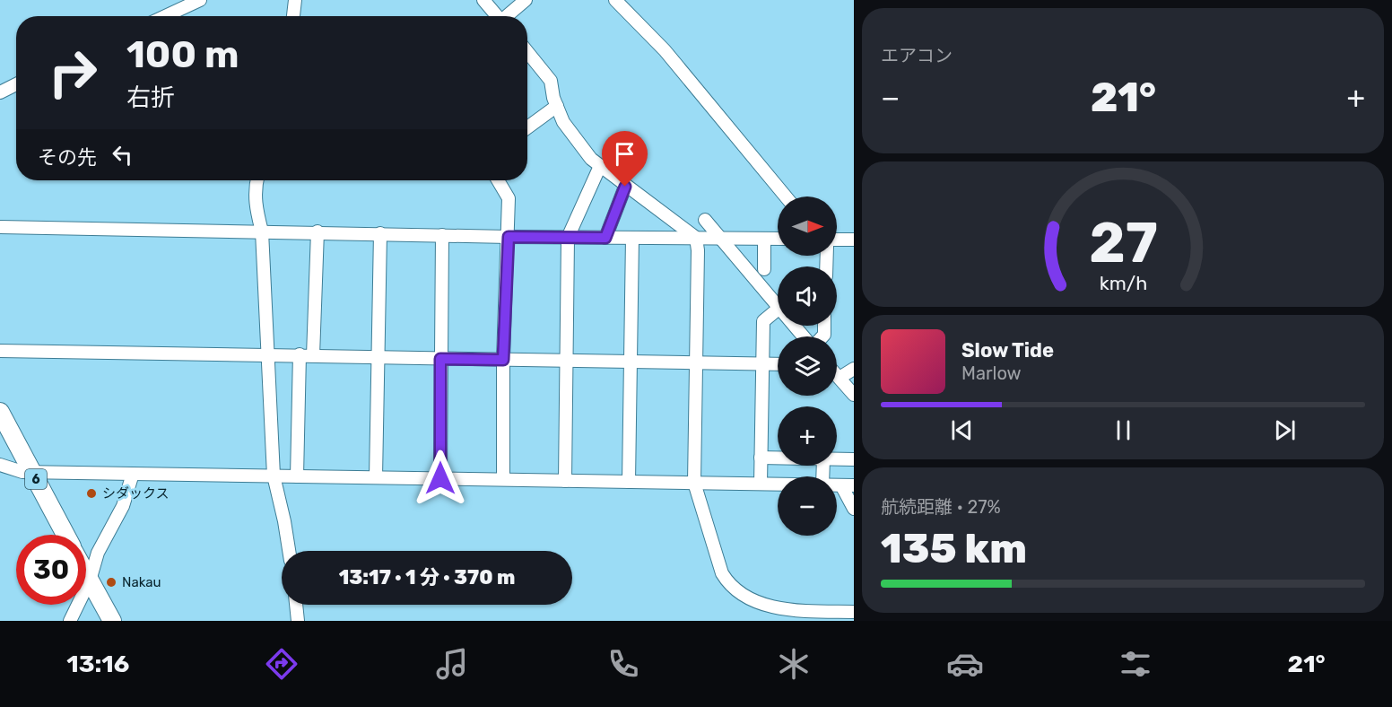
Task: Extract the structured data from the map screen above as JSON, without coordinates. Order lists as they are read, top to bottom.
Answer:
{
  "streets": {
    "highway": ["6"]
  },
  "places": ["シダックス", "Nakau"],
  "north": "right",
  "page": {
    "tile": [
      "エアコン",
      ["航続距離 · 27%", "135 km"]
    ],
    "turn": ["100 m", "右折"],
    "heat": ["−", "21°", "+"],
    "then": "その先",
    "map_buttons": ["+", "−"],
    "song": ["Slow Tide", "Marlow"],
    "limit": "30",
    "trip": "13:17 · 1 分 · 370 m",
    "tabs": ["13:16", "21°"],
    "gauge": ["27", "km/h"]
  }
}
